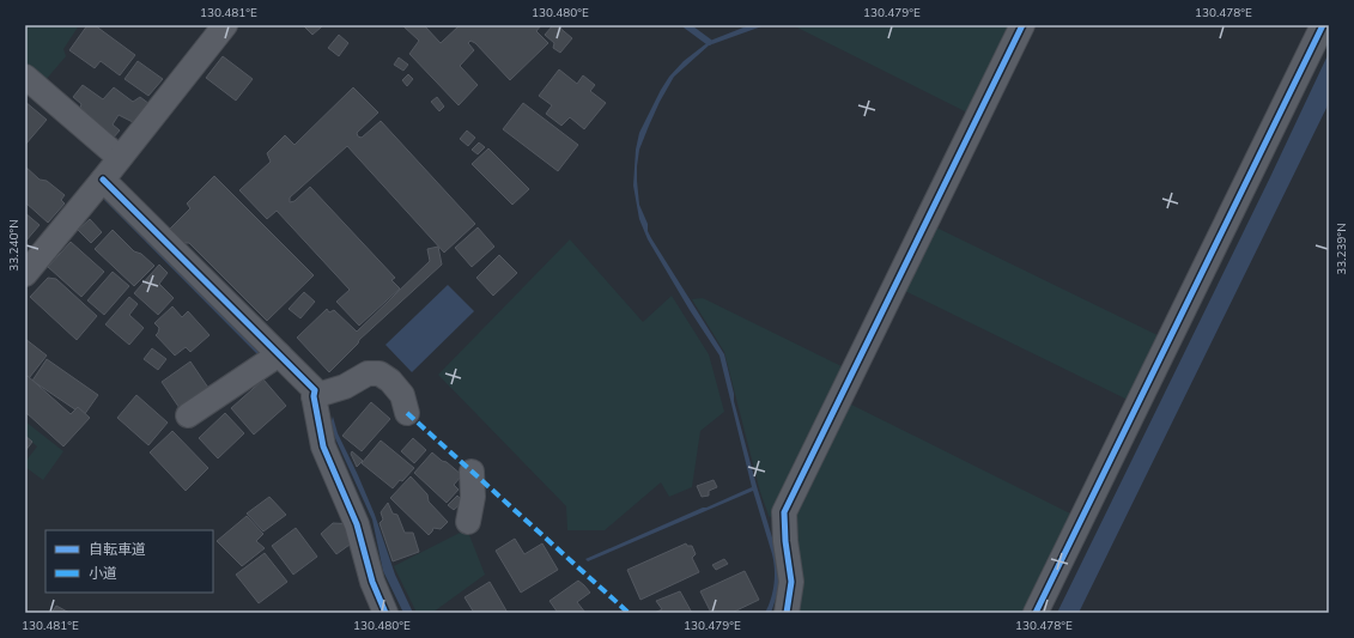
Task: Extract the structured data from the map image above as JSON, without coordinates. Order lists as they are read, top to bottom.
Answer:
{
  "legend": ["自転車道", "小道"],
  "coordinates": [
    "130.481°E",
    "130.480°E",
    "130.479°E",
    "130.478°E",
    "33.240°N",
    "33.239°N"
  ]
}
